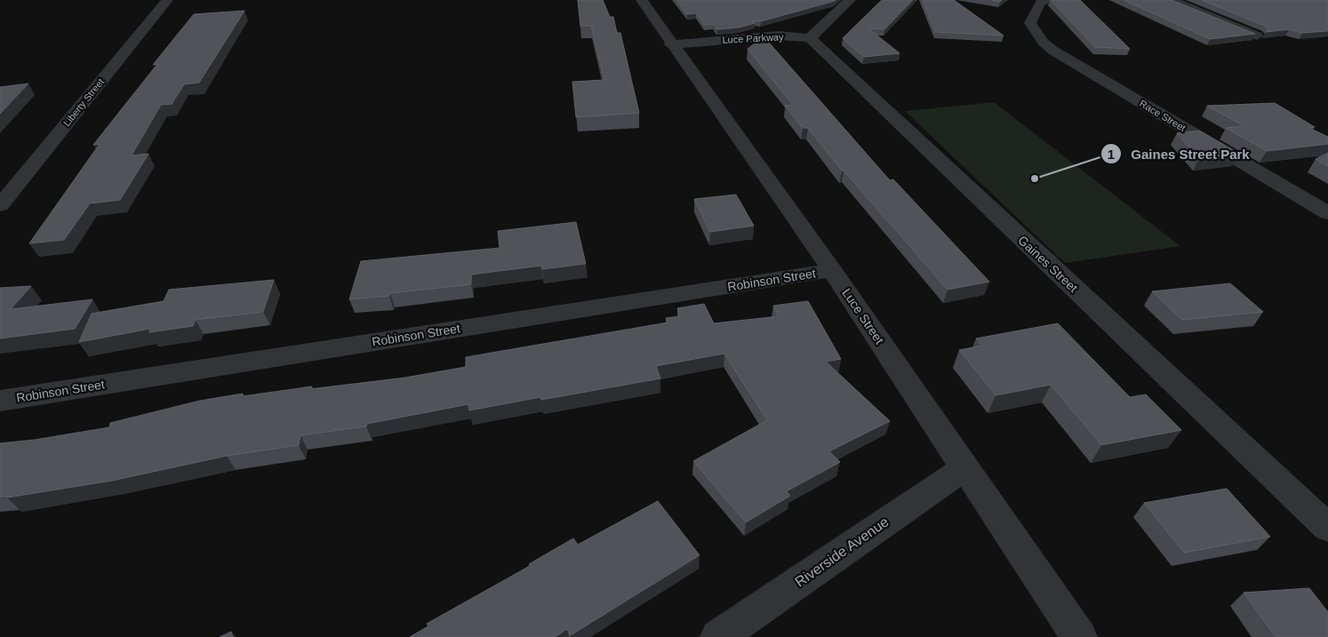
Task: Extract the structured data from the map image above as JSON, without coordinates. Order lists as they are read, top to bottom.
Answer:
{
  "streets": {
    "street": [
      "Luce Parkway",
      "Liberty Street",
      "Race Street",
      "Gaines Street",
      "Robinson Street",
      "Luce Street",
      "Riverside Avenue"
    ]
  },
  "crossings": [
    ["Luce Parkway", "Gaines Street"],
    ["Luce Parkway", "Luce Street"],
    ["Robinson Street", "Luce Street"],
    ["Luce Street", "Riverside Avenue"]
  ],
  "places": ["Gaines Street Park"]
}
